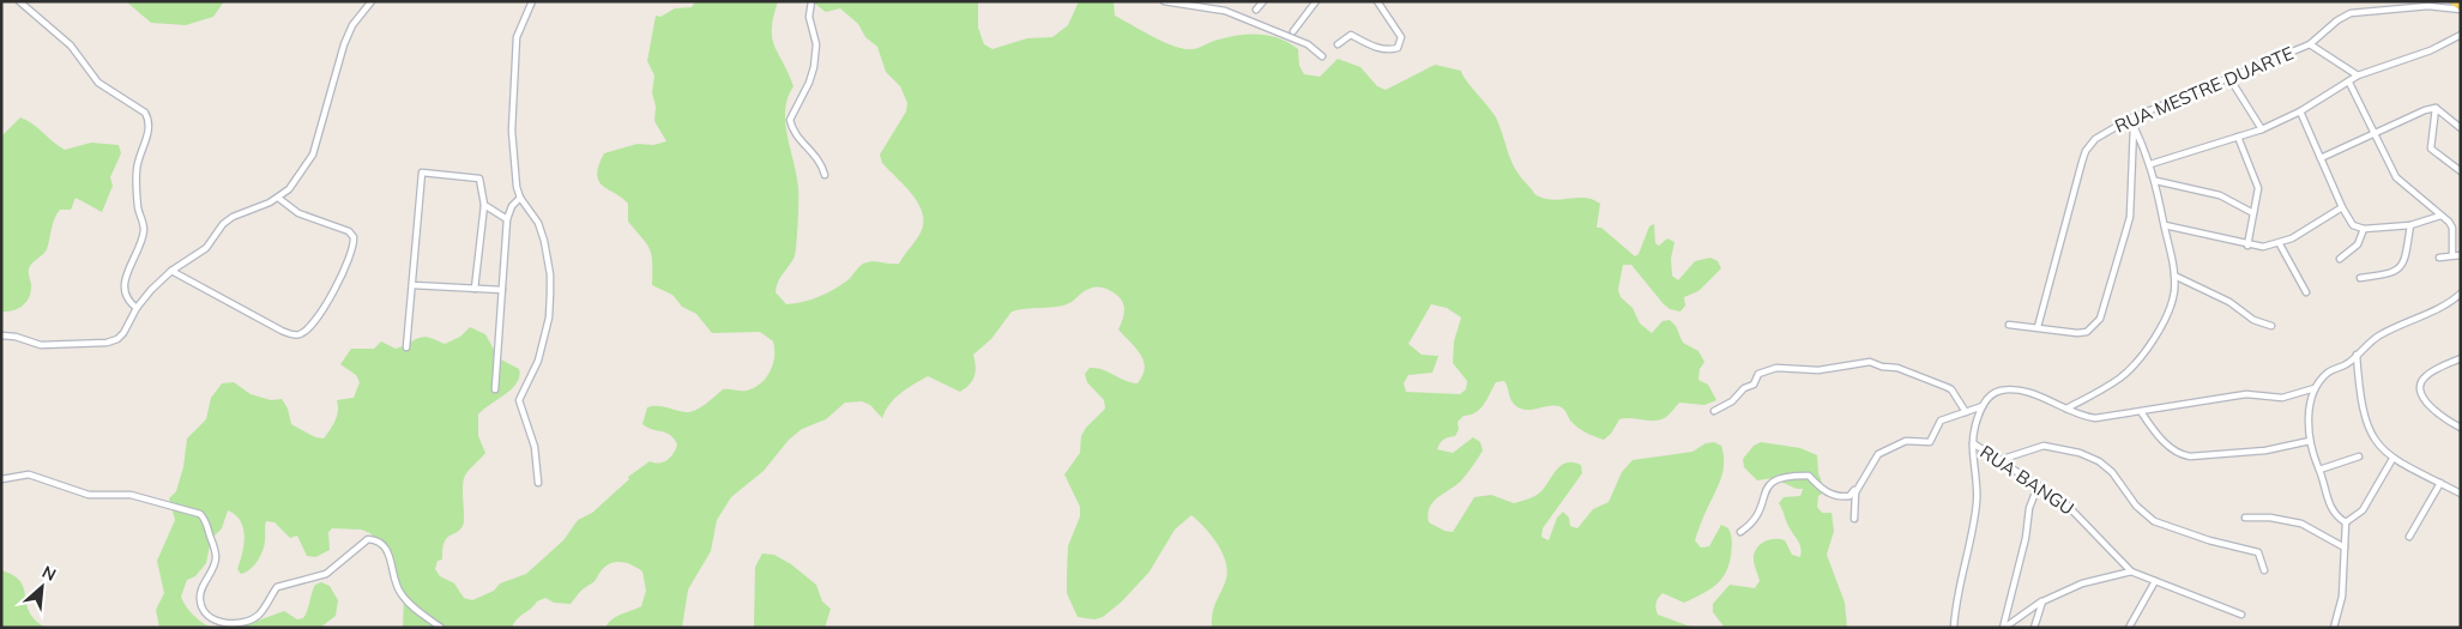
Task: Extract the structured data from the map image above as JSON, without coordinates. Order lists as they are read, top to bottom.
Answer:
{
  "streets": {
    "street": ["RUA MESTRE DUARTE", "RUA BANGU"]
  },
  "north": "top right"
}
